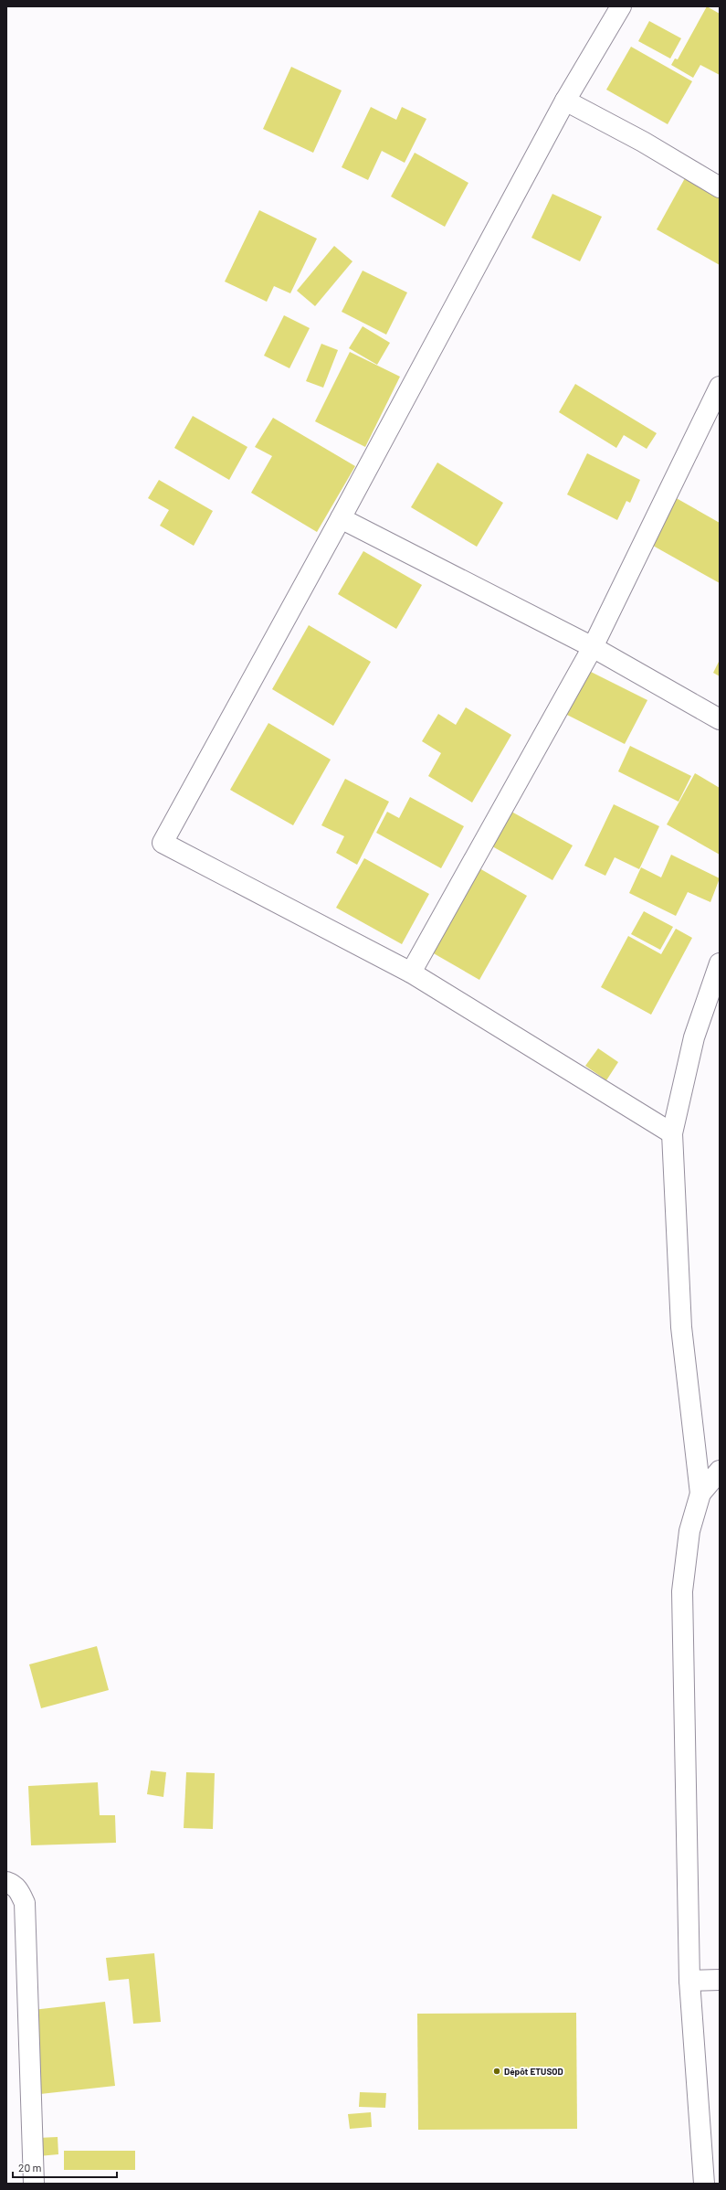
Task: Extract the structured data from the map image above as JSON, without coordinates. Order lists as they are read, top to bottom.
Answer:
{
  "places": ["Dépôt ETUSOD"],
  "scale_bar": "20 m"
}
